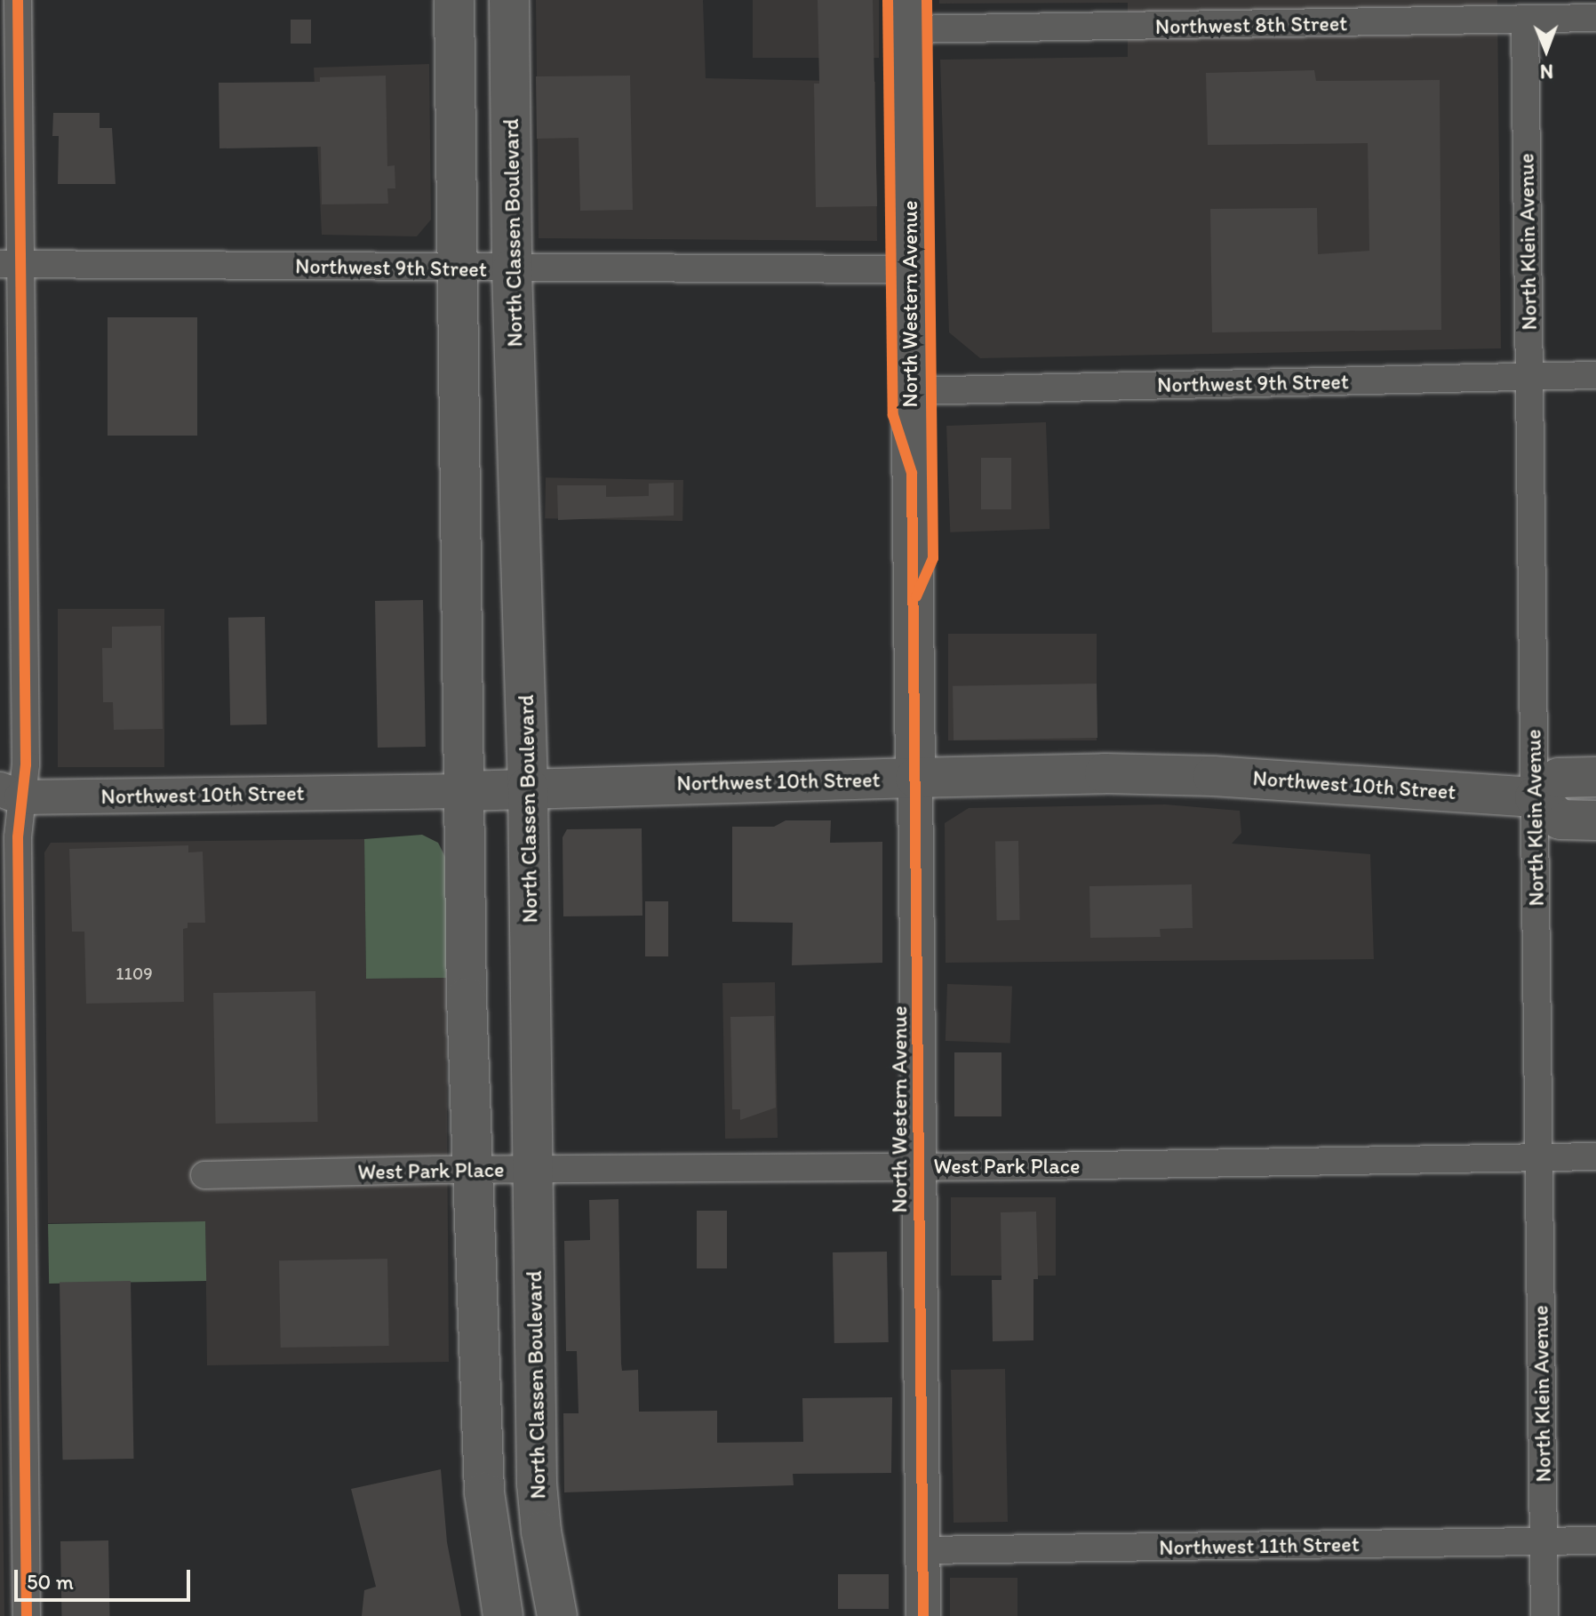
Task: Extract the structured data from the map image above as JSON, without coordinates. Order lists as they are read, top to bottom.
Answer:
{
  "streets": {
    "main road": ["North Classen Boulevard", "North Western Avenue", "Northwest 10th Street"],
    "street": [
      "Northwest 8th Street",
      "North Klein Avenue",
      "Northwest 9th Street",
      "West Park Place",
      "Northwest 11th Street"
    ]
  },
  "crossings": [
    ["Northwest 8th Street", "North Klein Avenue"],
    ["Northwest 8th Street", "North Western Avenue"],
    ["North Classen Boulevard", "Northwest 9th Street"],
    ["North Classen Boulevard", "Northwest 10th Street"],
    ["North Classen Boulevard", "West Park Place"],
    ["North Klein Avenue", "Northwest 9th Street"],
    ["North Klein Avenue", "Northwest 10th Street"],
    ["North Klein Avenue", "West Park Place"],
    ["North Klein Avenue", "Northwest 11th Street"],
    ["Northwest 9th Street", "North Western Avenue"],
    ["North Western Avenue", "Northwest 10th Street"],
    ["North Western Avenue", "West Park Place"],
    ["North Western Avenue", "Northwest 11th Street"]
  ],
  "house_numbers": ["1109"],
  "scale_bar": "50 m",
  "north": "bottom"
}
